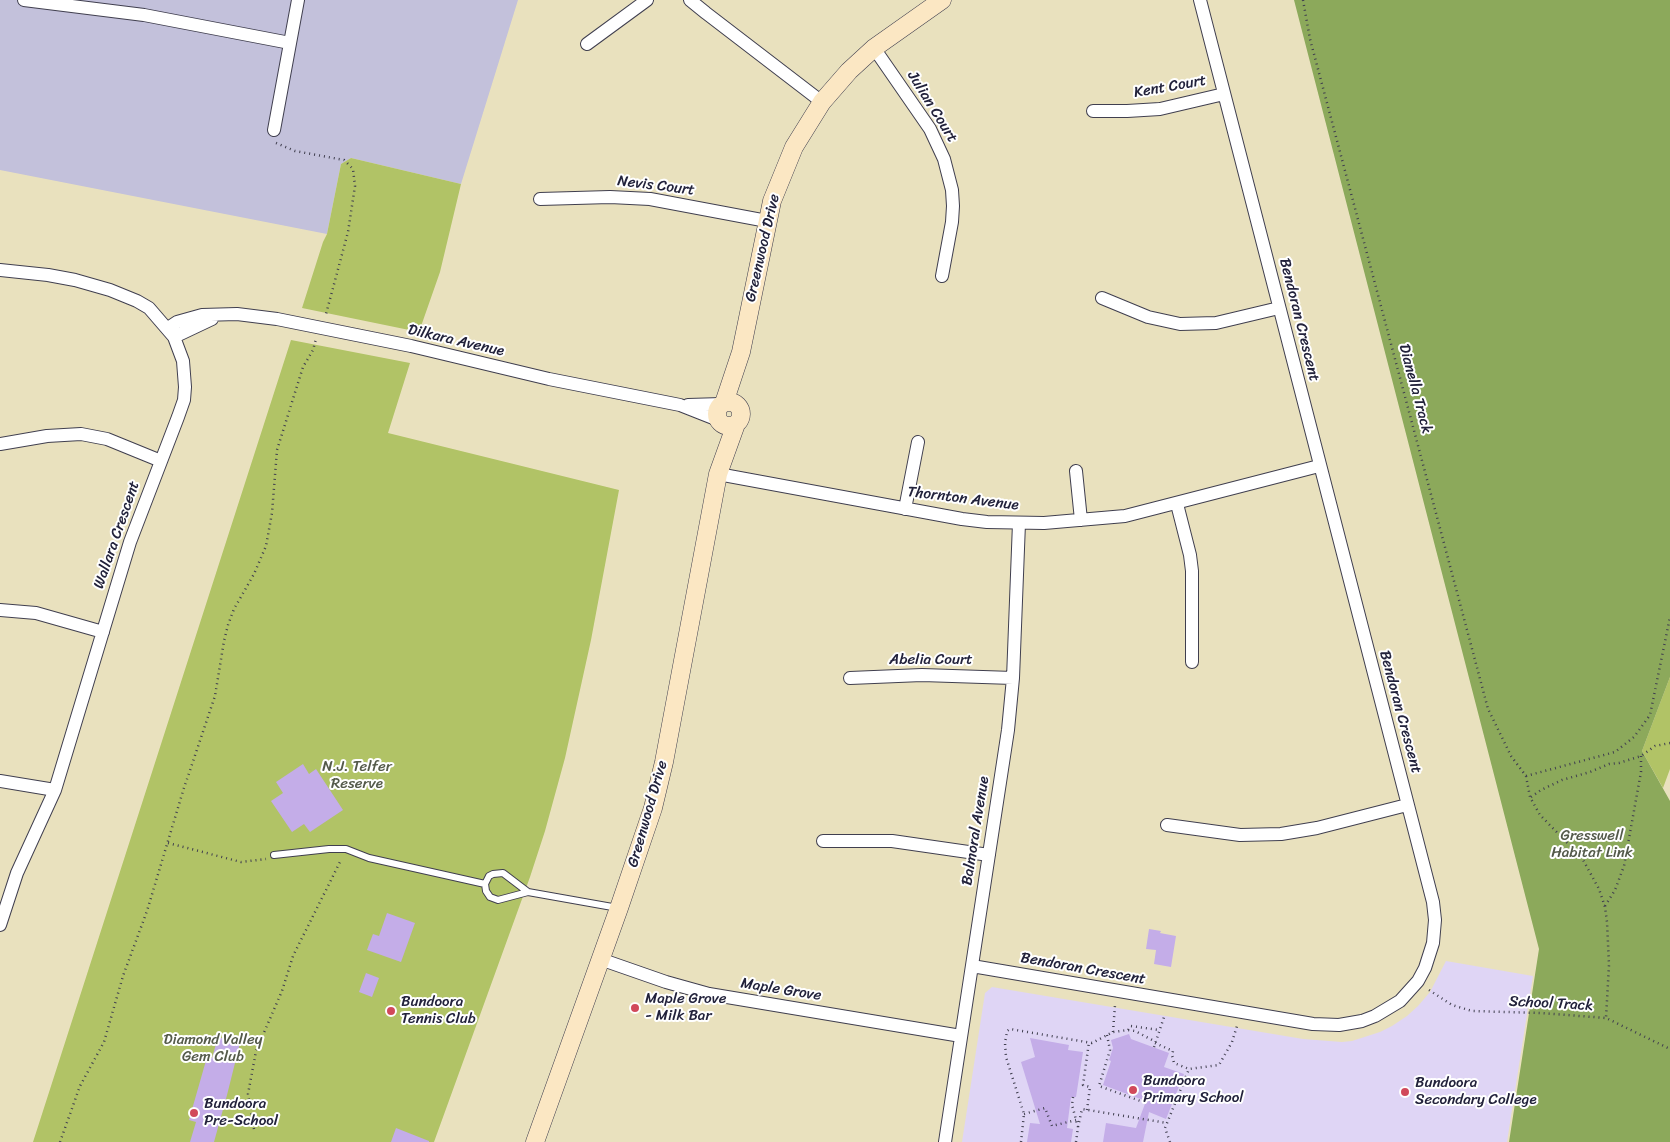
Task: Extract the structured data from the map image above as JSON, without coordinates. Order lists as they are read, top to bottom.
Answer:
{
  "streets": {
    "street": [
      "Kent Court",
      "Julian Court",
      "Nevis Court",
      "Greenwood Drive",
      "Bendoran Crescent",
      "Dilkara Avenue",
      "Thornton Avenue",
      "Wallara Crescent",
      "Abelia Court",
      "Balmoral Avenue",
      "Maple Grove"
    ],
    "path": ["Dianella Track", "School Track"]
  },
  "crossings": [
    ["Kent Court", "Bendoran Crescent"],
    ["Julian Court", "Greenwood Drive"],
    ["Nevis Court", "Greenwood Drive"],
    ["Greenwood Drive", "Dilkara Avenue"],
    ["Greenwood Drive", "Thornton Avenue"],
    ["Greenwood Drive", "Maple Grove"],
    ["Bendoran Crescent", "Thornton Avenue"],
    ["Bendoran Crescent", "Balmoral Avenue"],
    ["Dilkara Avenue", "Wallara Crescent"],
    ["Thornton Avenue", "Balmoral Avenue"],
    ["Abelia Court", "Balmoral Avenue"],
    ["Balmoral Avenue", "Maple Grove"]
  ],
  "parks": ["N.J. Telfer Reserve", "Gresswell Habitat Link", "Diamond Valley Gem Club"],
  "places": [
    "Maple Grove - Milk Bar",
    "Bundoora Tennis Club",
    "Bundoora Primary School",
    "Bundoora Secondary College",
    "Bundoora Pre-School"
  ]
}
